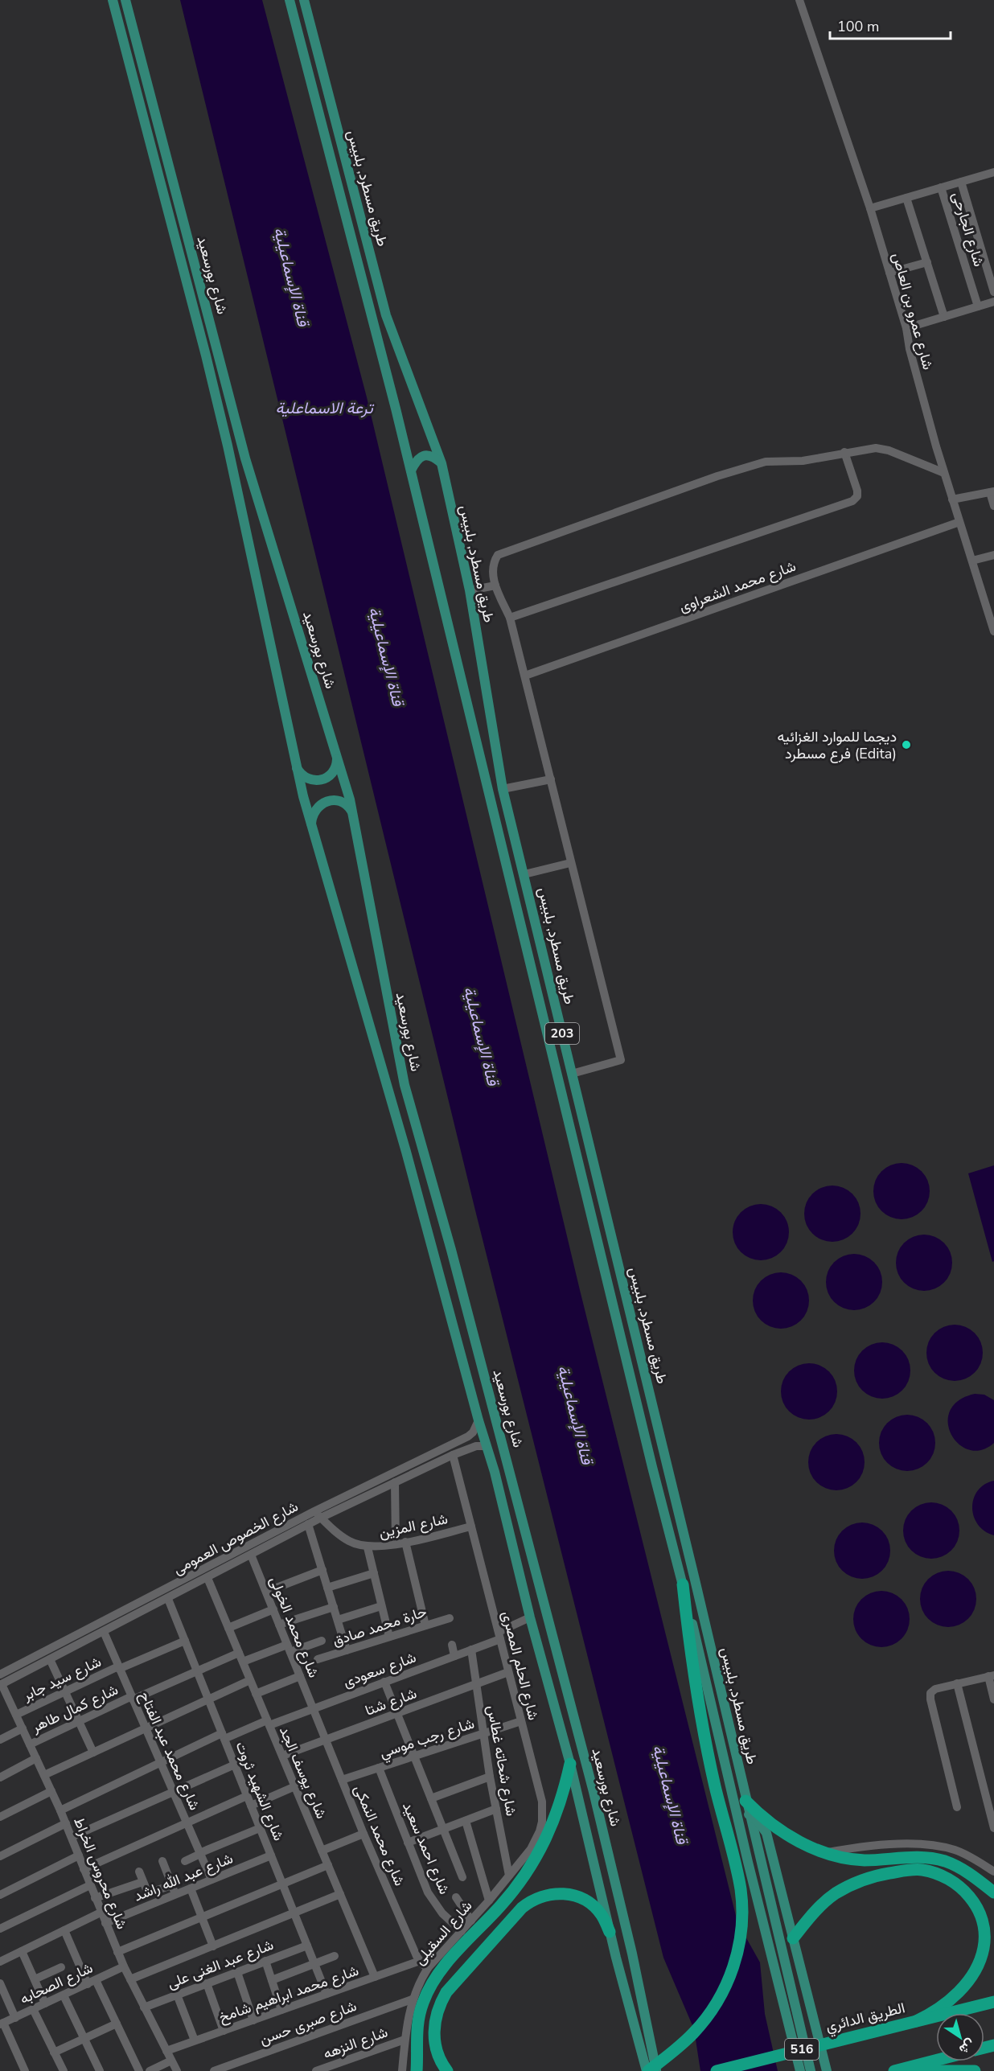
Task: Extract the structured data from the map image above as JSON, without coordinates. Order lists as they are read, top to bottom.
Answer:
{
  "streets": {
    "highway": ["الطريق الدائري", "516"],
    "main road": ["طريق مسطرد, بلبيس", "شارع بورسعيد", "203"],
    "street": [
      "شارع الجارحى",
      "شارع عمرو بن العاص",
      "شارع محمد الشعراوى",
      "شارع المزين",
      "شارع الخصوص العمومى",
      "حارة محمد صادق",
      "شارع محمد الخولى",
      "شارع الحلم المصرى",
      "شارع سعودى",
      "شارع سيد جابر",
      "شارع شتا",
      "شارع كمال طاهر",
      "شارع رجب موسي",
      "شارع محمد عبد الفتاح",
      "شارع شحاته غطاس",
      "شارع يوسف الجد",
      "شارع الشهيد ثروت",
      "شارع محمد النمكى",
      "شارع احمد سعيد",
      "شارع محروس الخراط",
      "شارع عبد الله راشد",
      "شارع السقيلى",
      "شارع عبد الغنى على",
      "شارع الصحابه",
      "شارع محمد ابراهيم شامخ",
      "شارع صبرى حسن",
      "شارع النزهه"
    ]
  },
  "crossings": [
    ["شارع بورسعيد", "شارع الخصوص العمومى"],
    ["شارع بورسعيد", "شارع سعودى"],
    ["شارع عمرو بن العاص", "شارع محمد الشعراوى"],
    ["شارع المزين", "شارع الخصوص العمومى"],
    ["شارع المزين", "شارع الحلم المصرى"],
    ["شارع الخصوص العمومى", "شارع محمد الخولى"],
    ["شارع الخصوص العمومى", "شارع الحلم المصرى"],
    ["شارع الخصوص العمومى", "شارع محمد عبد الفتاح"],
    ["شارع الخصوص العمومى", "شارع يوسف الجد"],
    ["شارع الخصوص العمومى", "شارع الشهيد ثروت"],
    ["شارع الخصوص العمومى", "شارع محروس الخراط"],
    ["شارع محمد الخولى", "شارع سعودى"],
    ["شارع محمد الخولى", "شارع محمد النمكى"],
    ["شارع الحلم المصرى", "شارع سعودى"],
    ["شارع الحلم المصرى", "شارع شتا"],
    ["شارع الحلم المصرى", "شارع رجب موسي"],
    ["شارع الحلم المصرى", "شارع شحاته غطاس"],
    ["شارع الحلم المصرى", "شارع السقيلى"],
    ["شارع سعودى", "شارع محمد عبد الفتاح"],
    ["شارع سعودى", "شارع شحاته غطاس"],
    ["شارع سعودى", "شارع يوسف الجد"],
    ["شارع سعودى", "شارع الشهيد ثروت"],
    ["شارع سعودى", "شارع محمد النمكى"],
    ["شارع سعودى", "شارع محروس الخراط"],
    ["شارع سيد جابر", "شارع محمد عبد الفتاح"],
    ["شارع سيد جابر", "شارع الشهيد ثروت"],
    ["شارع سيد جابر", "شارع محروس الخراط"],
    ["شارع شتا", "شارع شحاته غطاس"],
    ["شارع شتا", "شارع يوسف الجد"],
    ["شارع شتا", "شارع محمد النمكى"],
    ["شارع كمال طاهر", "شارع محمد عبد الفتاح"],
    ["شارع كمال طاهر", "شارع يوسف الجد"],
    ["شارع كمال طاهر", "شارع الشهيد ثروت"],
    ["شارع كمال طاهر", "شارع محروس الخراط"],
    ["شارع رجب موسي", "شارع شحاته غطاس"],
    ["شارع رجب موسي", "شارع محمد النمكى"],
    ["شارع رجب موسي", "شارع احمد سعيد"],
    ["شارع محمد عبد الفتاح", "شارع عبد الله راشد"],
    ["شارع شحاته غطاس", "شارع السقيلى"],
    ["شارع يوسف الجد", "شارع محمد ابراهيم شامخ"],
    ["شارع الشهيد ثروت", "شارع عبد الله راشد"],
    ["شارع الشهيد ثروت", "شارع عبد الغنى على"],
    ["شارع الشهيد ثروت", "شارع محمد ابراهيم شامخ"],
    ["شارع محمد النمكى", "شارع السقيلى"],
    ["شارع محمد النمكى", "شارع محمد ابراهيم شامخ"],
    ["شارع احمد سعيد", "شارع السقيلى"],
    ["شارع محروس الخراط", "شارع عبد الله راشد"],
    ["شارع محروس الخراط", "شارع عبد الغنى على"],
    ["شارع محروس الخراط", "شارع الصحابه"],
    ["شارع محروس الخراط", "شارع محمد ابراهيم شامخ"],
    ["شارع السقيلى", "شارع صبرى حسن"],
    ["شارع السقيلى", "شارع النزهه"]
  ],
  "water": ["قناة الإسماعيلية", "ترعة الاسماعلية"],
  "places": ["ديجما للموارد الغزائيه فرع مسطرد (Edita)"],
  "scale_bar": "100 m",
  "north": "bottom right"
}
